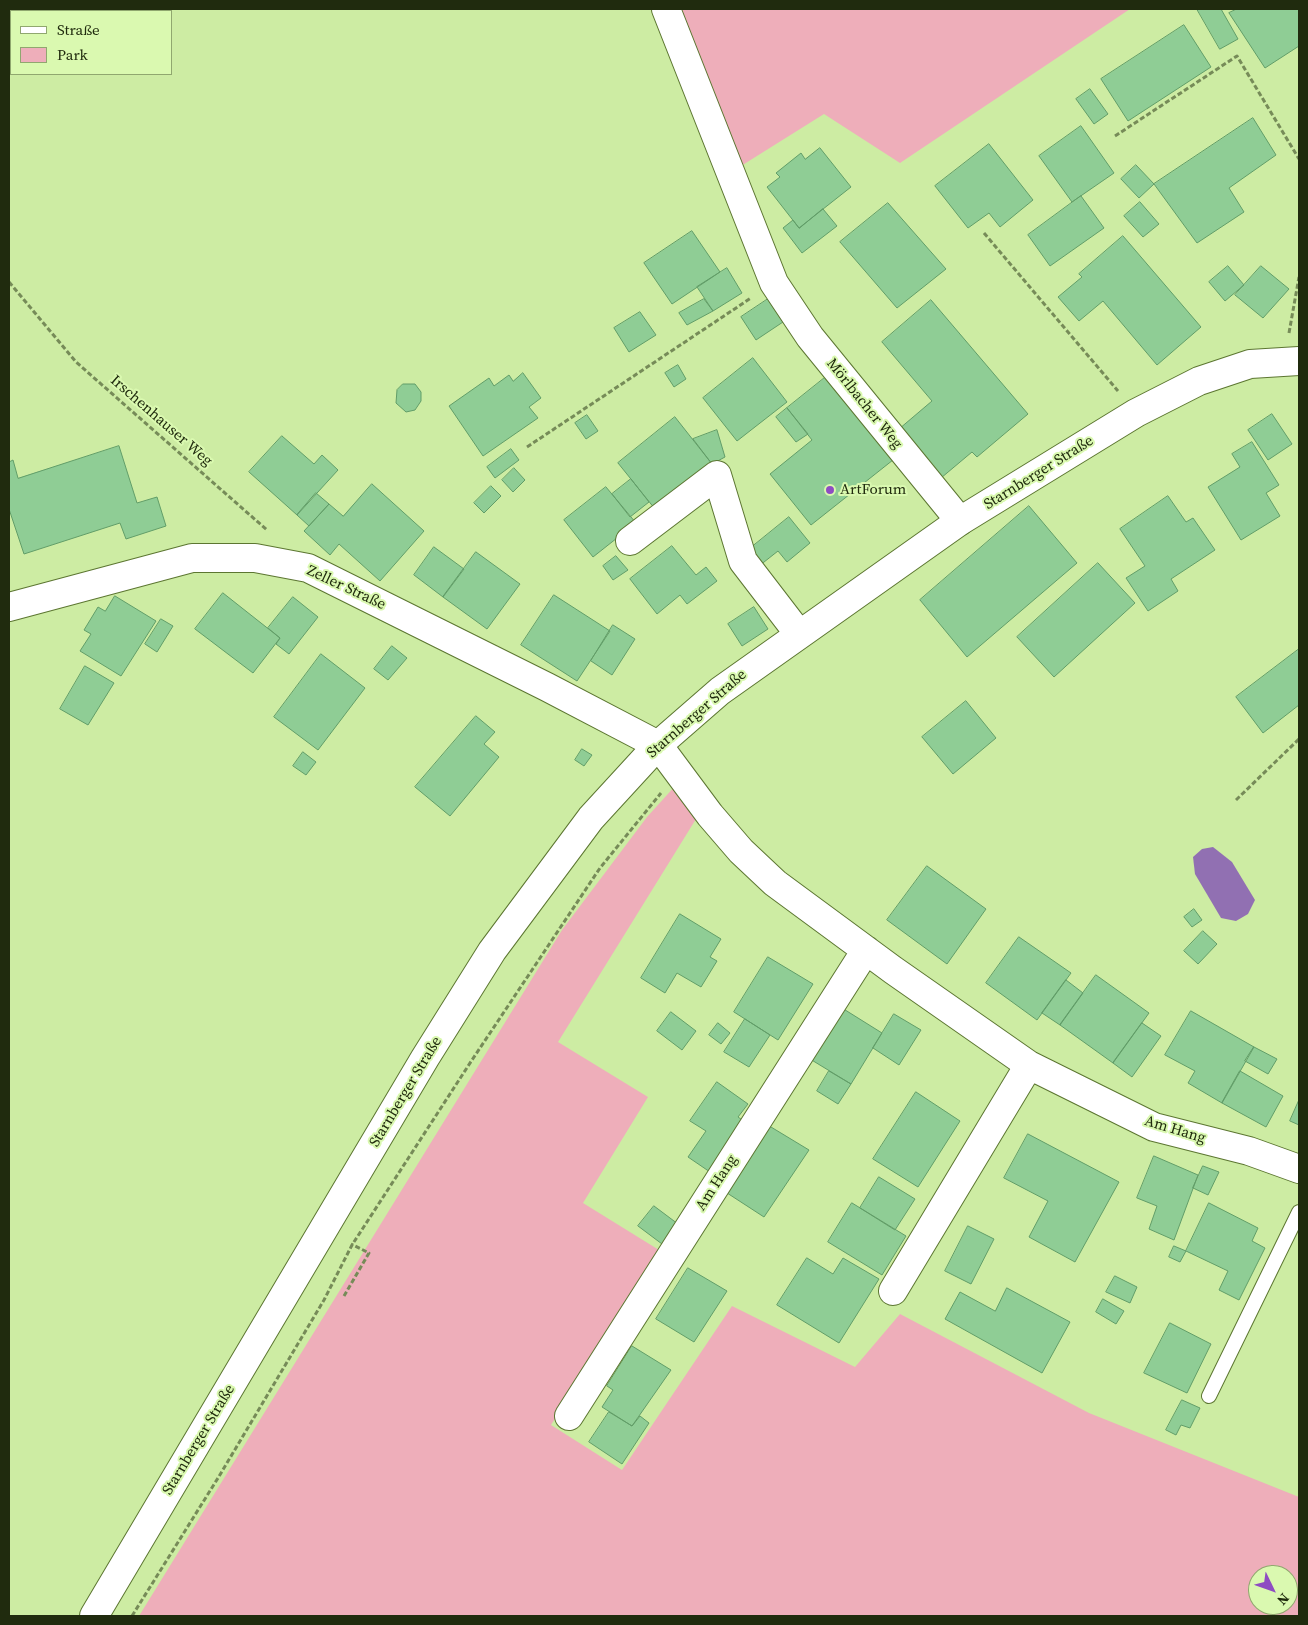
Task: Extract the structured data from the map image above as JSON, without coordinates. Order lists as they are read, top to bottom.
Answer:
{
  "streets": {
    "street": [
      "Mörlbacher Weg",
      "Starnberger Straße",
      "Zeller Straße",
      "Am Hang"
    ],
    "path": ["Irschenhauser Weg"]
  },
  "crossings": [
    ["Mörlbacher Weg", "Starnberger Straße"],
    ["Starnberger Straße", "Zeller Straße"],
    ["Starnberger Straße", "Am Hang"],
    ["Zeller Straße", "Am Hang"]
  ],
  "places": ["ArtForum"],
  "legend": ["Straße", "Park"],
  "north": "bottom right"
}
